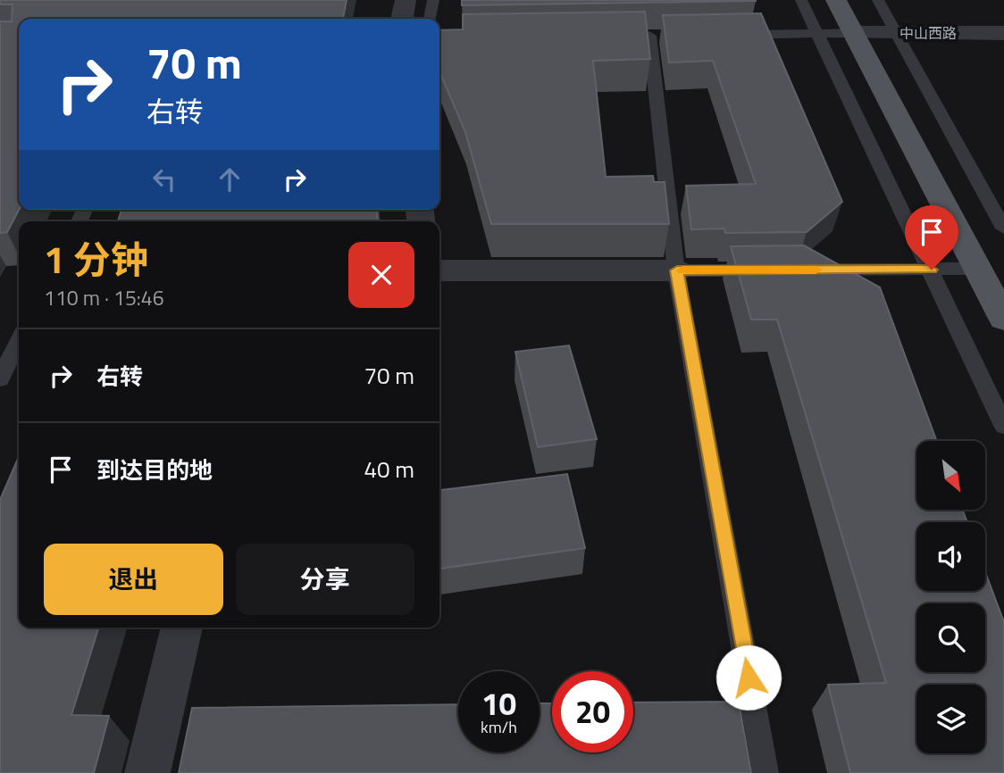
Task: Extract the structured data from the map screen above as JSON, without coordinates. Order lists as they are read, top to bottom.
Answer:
{
  "streets": {
    "street": ["中山西路"]
  },
  "north": "bottom right",
  "page": {
    "turn": ["70 m", "右转"],
    "heading": ["1 分钟", "110 m · 15:46"],
    "list": [
      {
        "name": "右转",
        "value": "70 m"
      },
      {
        "name": "到达目的地",
        "value": "40 m"
      }
    ],
    "buttons": ["退出", "分享"],
    "speed": "10 km/h",
    "limit": "20"
  }
}
